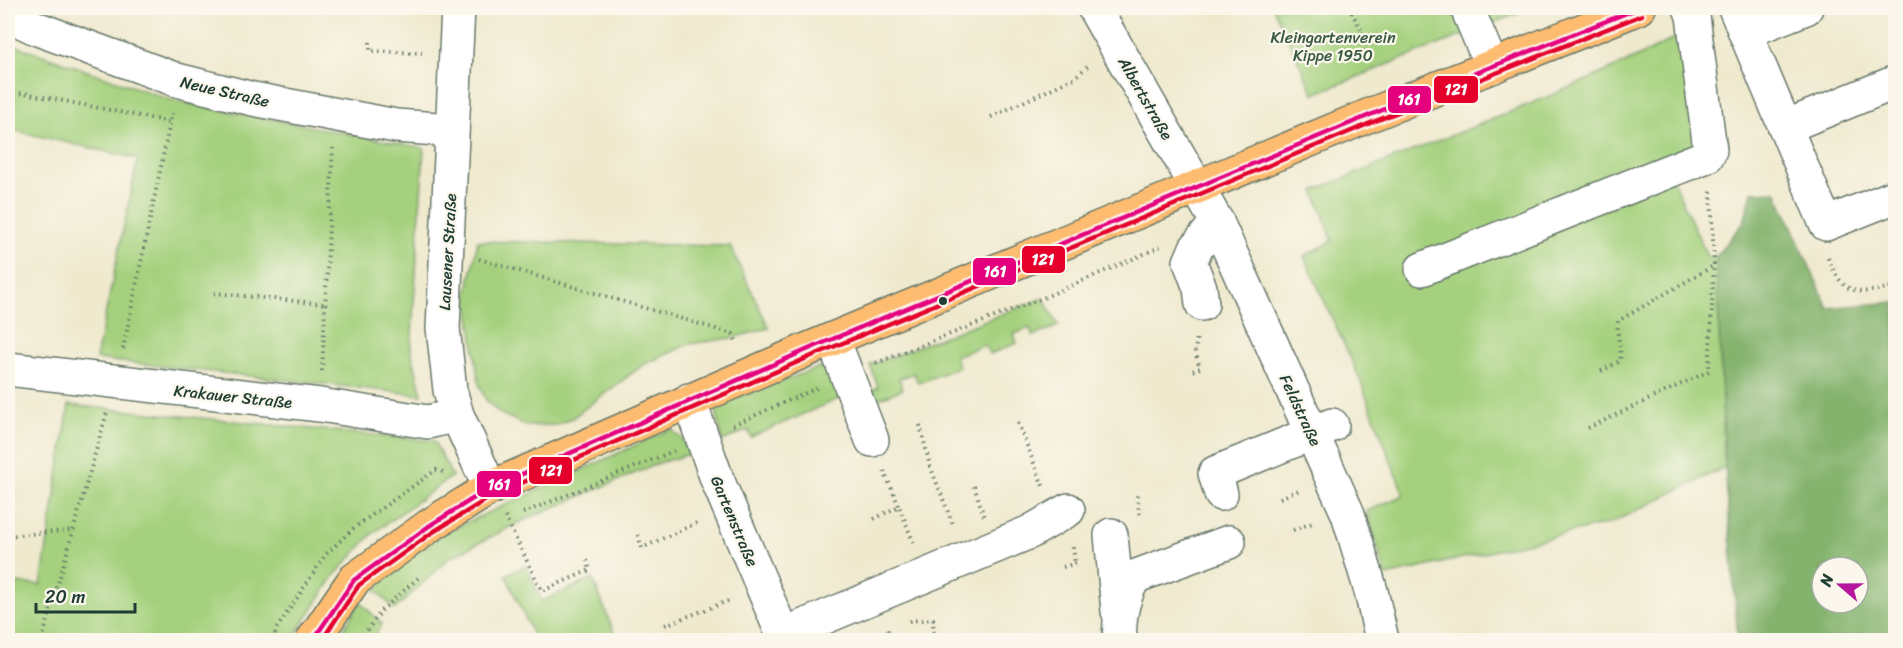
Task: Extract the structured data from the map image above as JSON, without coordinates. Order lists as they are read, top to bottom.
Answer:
{
  "streets": {
    "street": [
      "Neue Straße",
      "Albertstraße",
      "Lausener Straße",
      "Krakauer Straße",
      "Feldstraße",
      "Gartenstraße"
    ]
  },
  "crossings": [
    ["Neue Straße", "Lausener Straße"],
    ["Albertstraße", "Feldstraße"],
    ["Lausener Straße", "Krakauer Straße"]
  ],
  "parks": ["Kleingartenverein Kippe 1950"],
  "lines": ["transit line 161", "transit line 121"],
  "scale_bar": "20 m",
  "north": "left"
}
